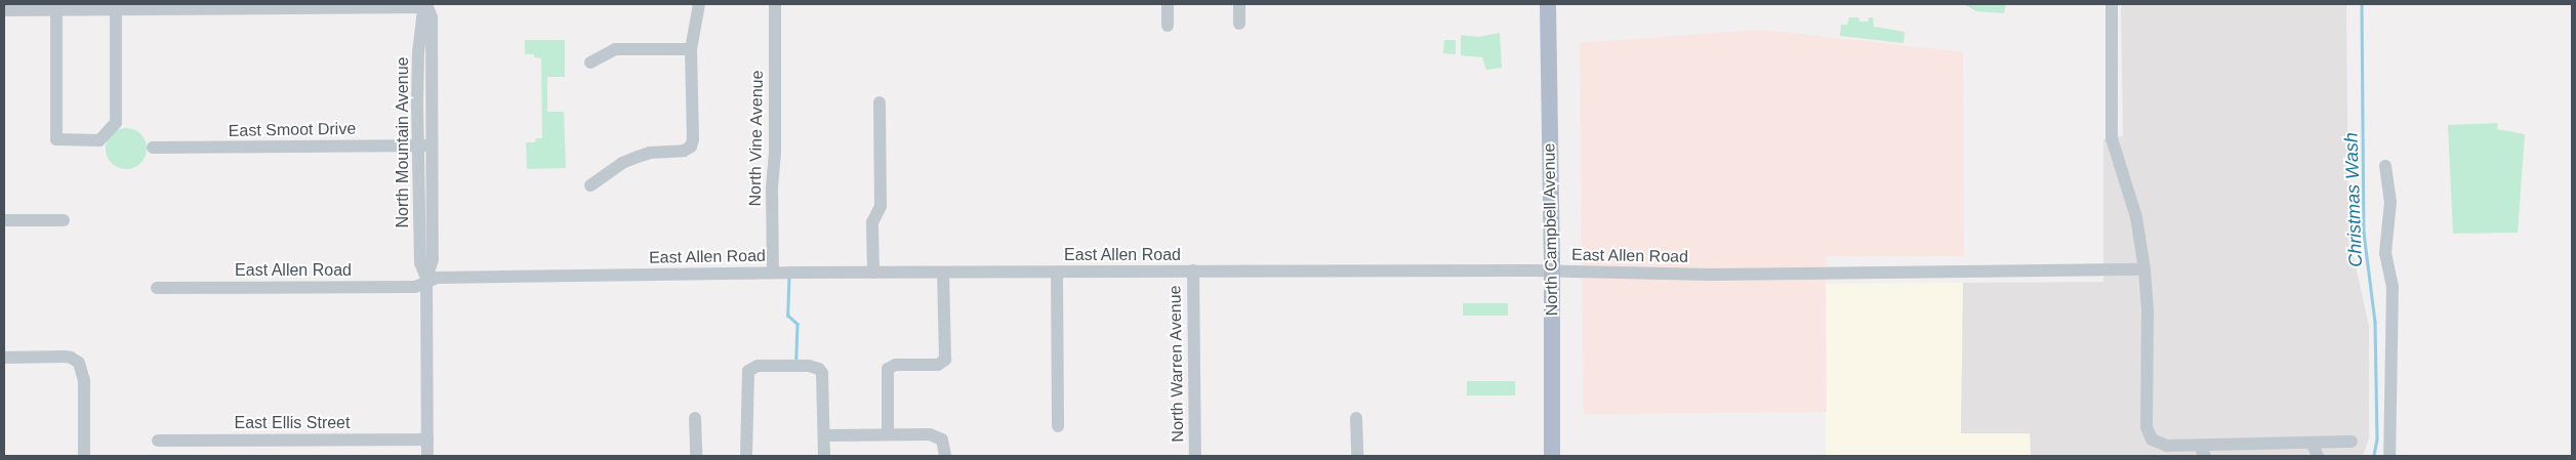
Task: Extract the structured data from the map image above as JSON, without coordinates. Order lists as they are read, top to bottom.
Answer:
{
  "streets": {
    "main road": ["North Campbell Avenue"],
    "street": [
      "East Smoot Drive",
      "North Vine Avenue",
      "North Mountain Avenue",
      "East Allen Road",
      "North Warren Avenue",
      "East Ellis Street"
    ]
  },
  "crossings": [
    ["East Smoot Drive", "North Mountain Avenue"],
    ["North Vine Avenue", "East Allen Road"],
    ["North Mountain Avenue", "East Allen Road"],
    ["North Mountain Avenue", "East Ellis Street"],
    ["North Campbell Avenue", "East Allen Road"],
    ["East Allen Road", "North Warren Avenue"]
  ],
  "water": ["Christmas Wash"]
}
